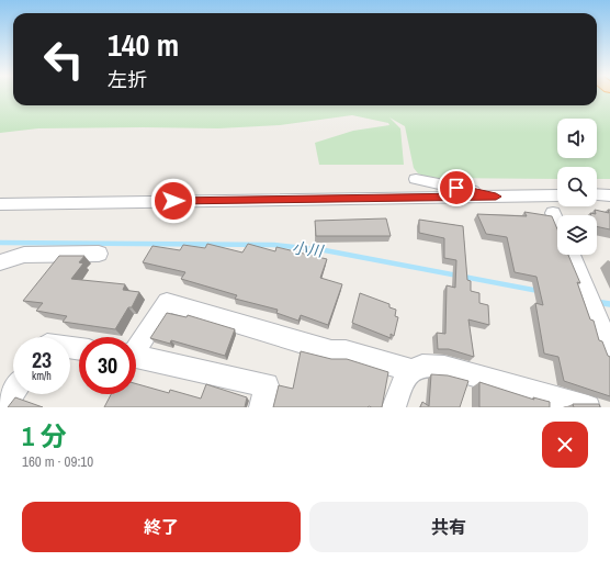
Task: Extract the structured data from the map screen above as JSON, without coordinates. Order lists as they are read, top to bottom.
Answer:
{
  "water": ["小川"],
  "page": {
    "turn": ["140 m", "左折"],
    "speed": "23 km/h",
    "limit": "30",
    "heading": ["1 分", "160 m · 09:10"],
    "buttons": ["終了", "共有"]
  }
}
